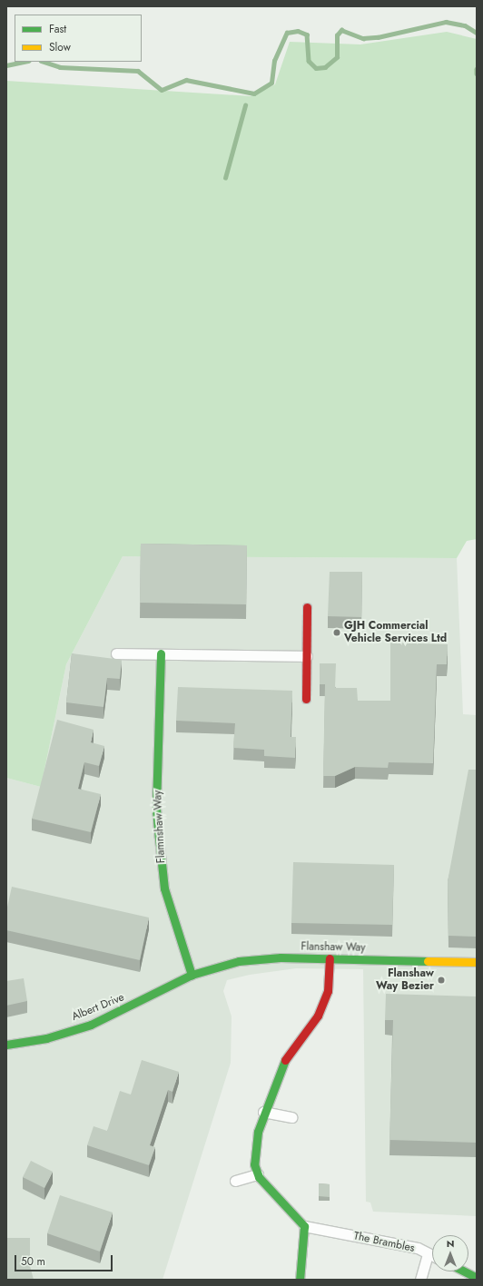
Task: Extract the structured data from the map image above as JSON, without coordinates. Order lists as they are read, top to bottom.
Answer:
{
  "streets": {
    "street": [
      "Flamnshaw Way",
      "Flanshaw Way",
      "Albert Drive",
      "The Brambles"
    ]
  },
  "crossings": [
    ["Flamnshaw Way", "Flanshaw Way"],
    ["Flamnshaw Way", "Albert Drive"],
    ["Flanshaw Way", "Albert Drive"]
  ],
  "places": ["GJH Commercial Vehicle Services Ltd", "Flanshaw Way Bezier"],
  "legend": ["Fast", "Slow"],
  "scale_bar": "50 m",
  "north": "top"
}
